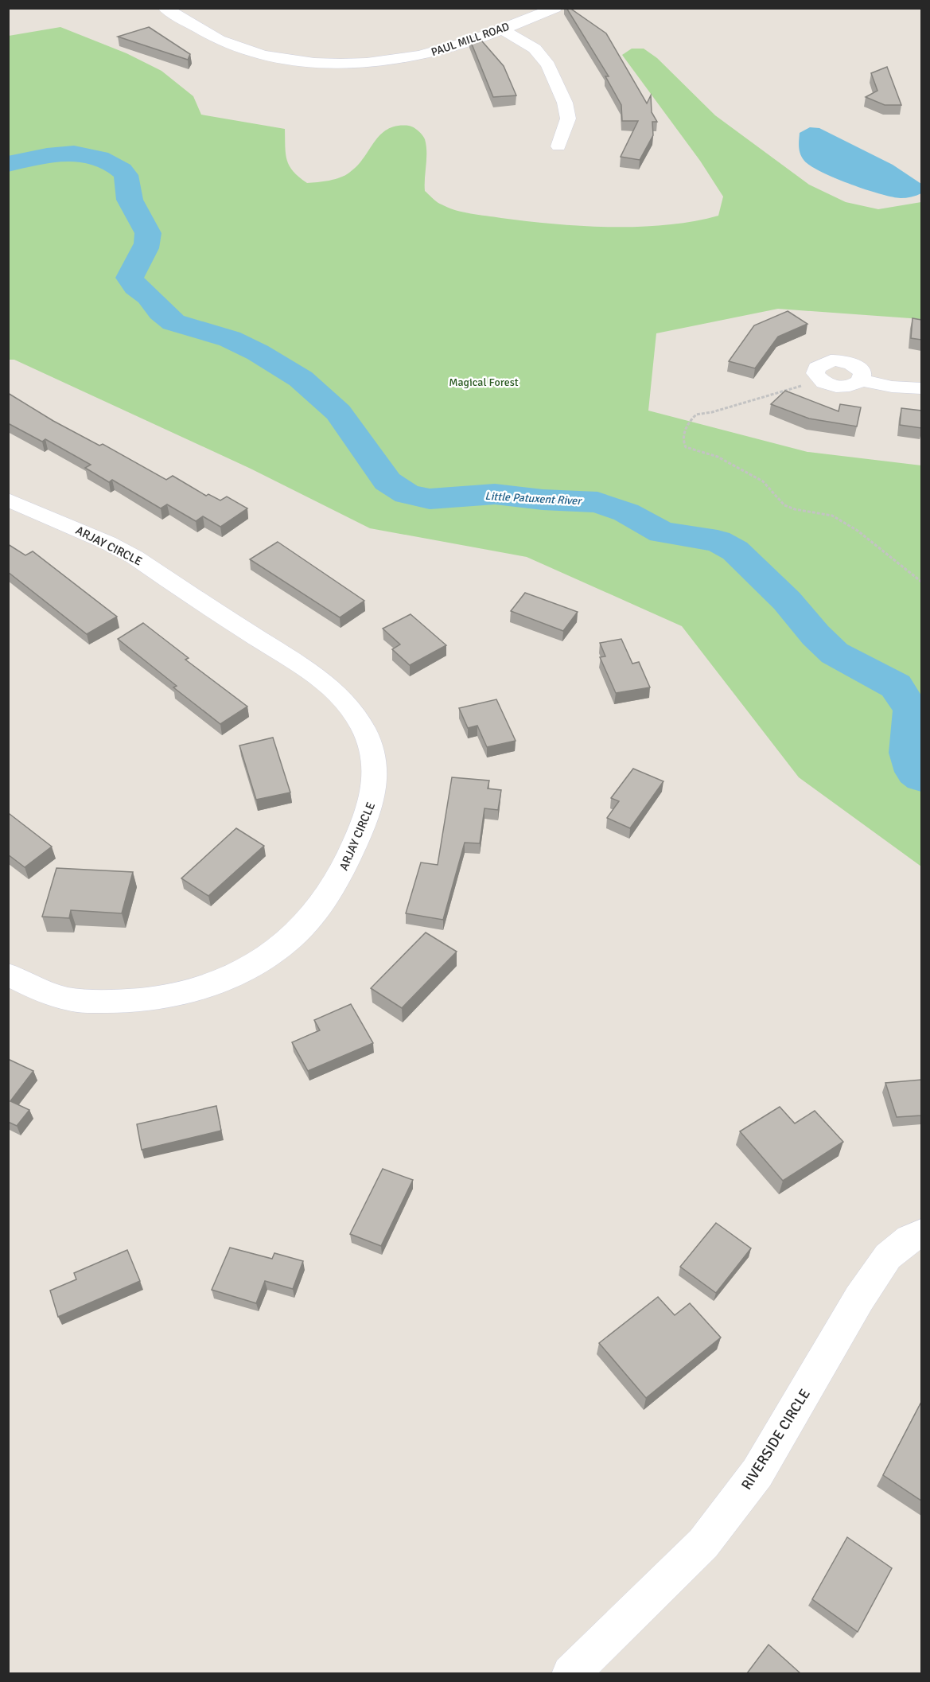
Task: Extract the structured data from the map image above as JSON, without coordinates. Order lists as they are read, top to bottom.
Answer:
{
  "streets": {
    "street": ["PAUL MILL ROAD", "ARJAY CIRCLE", "RIVERSIDE CIRCLE"]
  },
  "water": ["Little Patuxent River"],
  "parks": ["Magical Forest"]
}
